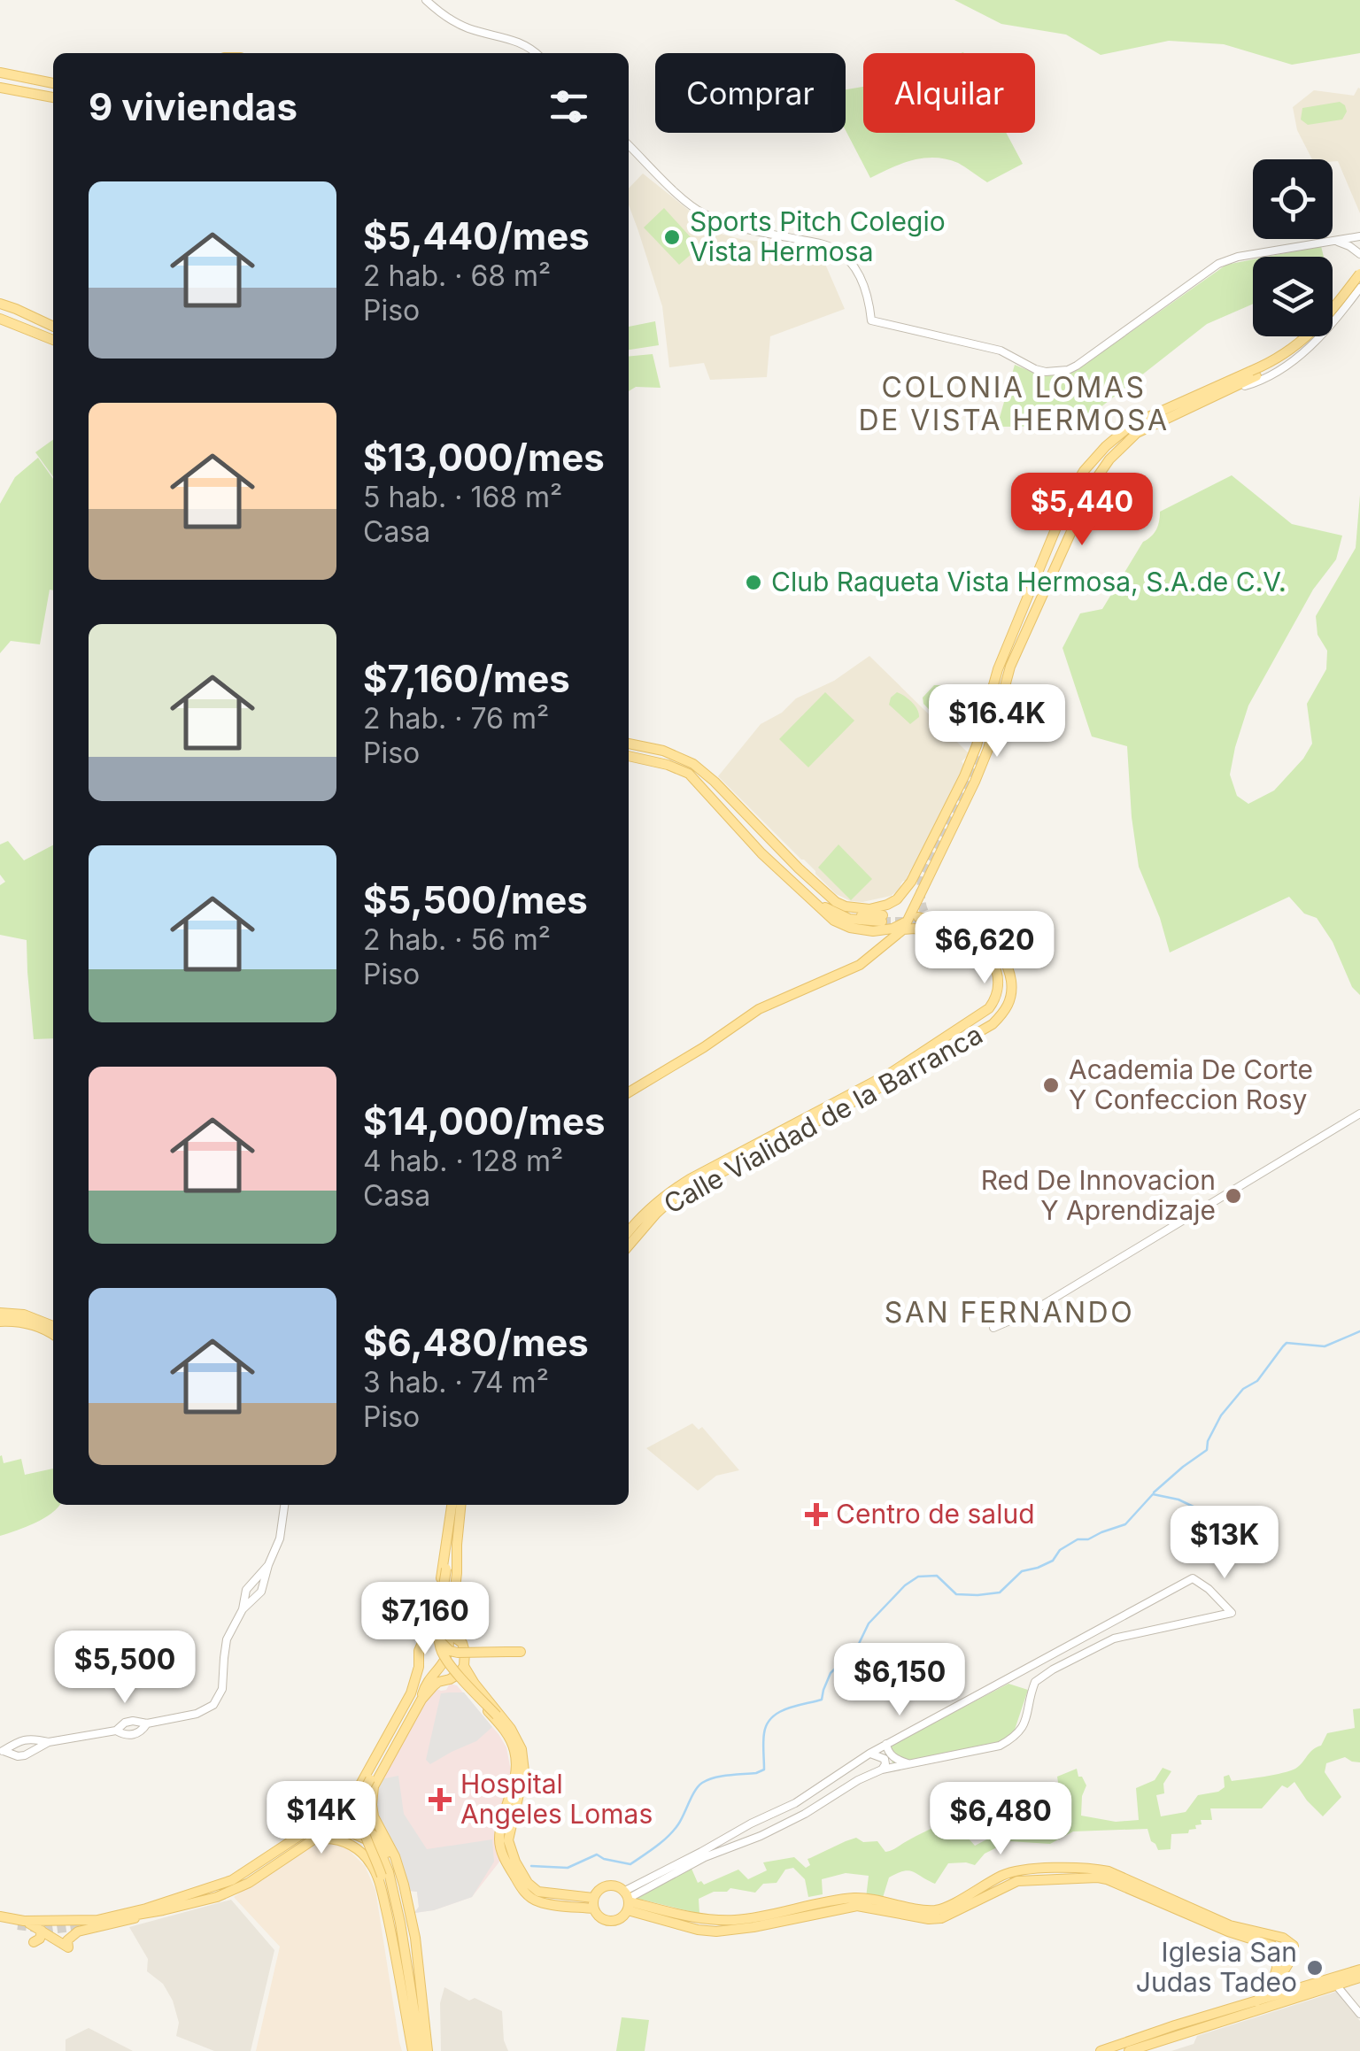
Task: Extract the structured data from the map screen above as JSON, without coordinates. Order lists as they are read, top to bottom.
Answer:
{
  "streets": {
    "main road": ["Calle Vialidad de la Barranca"]
  },
  "districts": ["COLONIA LOMAS DE VISTA HERMOSA", "SAN FERNANDO"],
  "places": {
    "other": [
      "Sports Pitch Colegio Vista Hermosa",
      "Club Raqueta Vista Hermosa, S.A.de C.V.",
      "Academia De Corte Y Confeccion Rosy",
      "Red De Innovacion Y Aprendizaje",
      "Iglesia San Judas Tadeo"
    ],
    "health": ["Centro de salud", "Hospital Angeles Lomas"]
  },
  "page": {
    "chip": ["Comprar", "Alquilar"],
    "heading": "9 viviendas",
    "list": [
      {
        "name": "$5,440/mes",
        "note": "2 hab. · 68 m² · Piso"
      },
      {
        "name": "$13,000/mes",
        "note": "5 hab. · 168 m² · Casa"
      },
      {
        "name": "$7,160/mes",
        "note": "2 hab. · 76 m² · Piso"
      },
      {
        "name": "$5,500/mes",
        "note": "2 hab. · 56 m² · Piso"
      },
      {
        "name": "$14,000/mes",
        "note": "4 hab. · 128 m² · Casa"
      },
      {
        "name": "$6,480/mes",
        "note": "3 hab. · 74 m² · Piso"
      }
    ],
    "price": [
      "$5,440",
      "$16.4K",
      "$6,620",
      "$13K",
      "$7,160",
      "$5,500",
      "$6,150",
      "$14K",
      "$6,480"
    ]
  }
}
